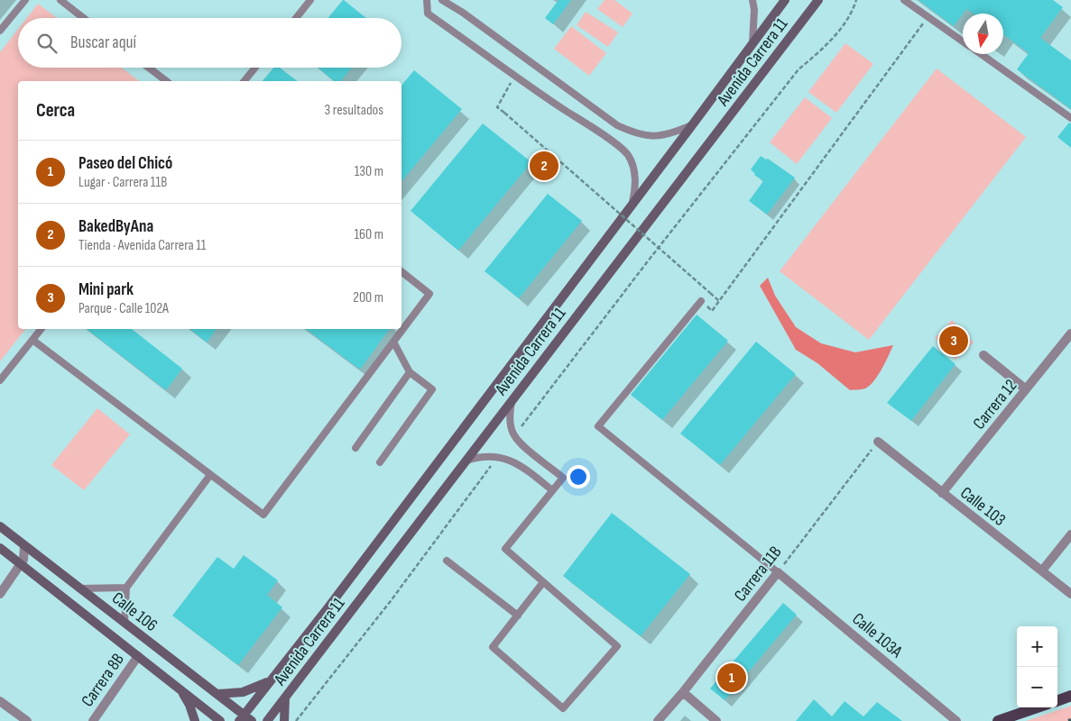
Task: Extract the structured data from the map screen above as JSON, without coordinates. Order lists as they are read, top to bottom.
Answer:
{
  "streets": {
    "main road": ["Avenida Carrera 11", "Calle 106"],
    "street": [
      "Carrera 12",
      "Calle 103",
      "Carrera 11B",
      "Calle 103A",
      "Carrera 8B"
    ]
  },
  "crossings": [
    ["Avenida Carrera 11", "Calle 106"],
    ["Carrera 12", "Calle 103"],
    ["Calle 103", "Carrera 11B"],
    ["Carrera 11B", "Calle 103A"],
    ["Calle 106", "Carrera 8B"]
  ],
  "north": "bottom",
  "page": {
    "search": "Buscar aquí",
    "heading": ["Cerca", "3 resultados"],
    "list": [
      {
        "mark": "1",
        "name": "Paseo del Chicó",
        "note": "Lugar · Carrera 11B",
        "value": "130 m"
      },
      {
        "mark": "2",
        "name": "BakedByAna",
        "note": "Tienda · Avenida Carrera 11",
        "value": "160 m"
      },
      {
        "mark": "3",
        "name": "Mini park",
        "note": "Parque · Calle 102A",
        "value": "200 m"
      }
    ],
    "pins": ["2", "3", "1"],
    "map_buttons": ["+", "−"]
  }
}
